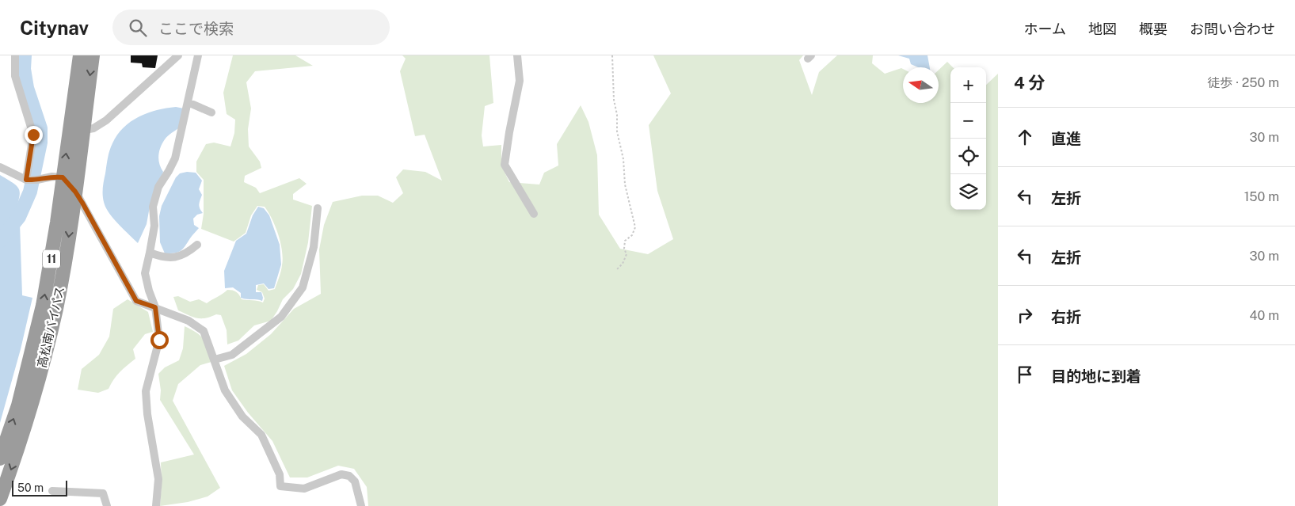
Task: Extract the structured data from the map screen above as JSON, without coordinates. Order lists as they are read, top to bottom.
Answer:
{
  "streets": {
    "highway": ["11", "高松南バイパス"]
  },
  "scale_bar": "50 m",
  "north": "left",
  "page": {
    "header": "Citynav",
    "search": "ここで検索",
    "nav": [
      "ホーム",
      "地図",
      "概要",
      "お問い合わせ"
    ],
    "heading": ["4 分", "徒歩 · 250 m"],
    "map_buttons": ["+", "−"],
    "list": [
      ["直進", "30 m"],
      ["左折", "150 m"],
      ["左折", "30 m"],
      ["右折", "40 m"],
      "目的地に到着"
    ],
    "scale": "50 m"
  }
}
